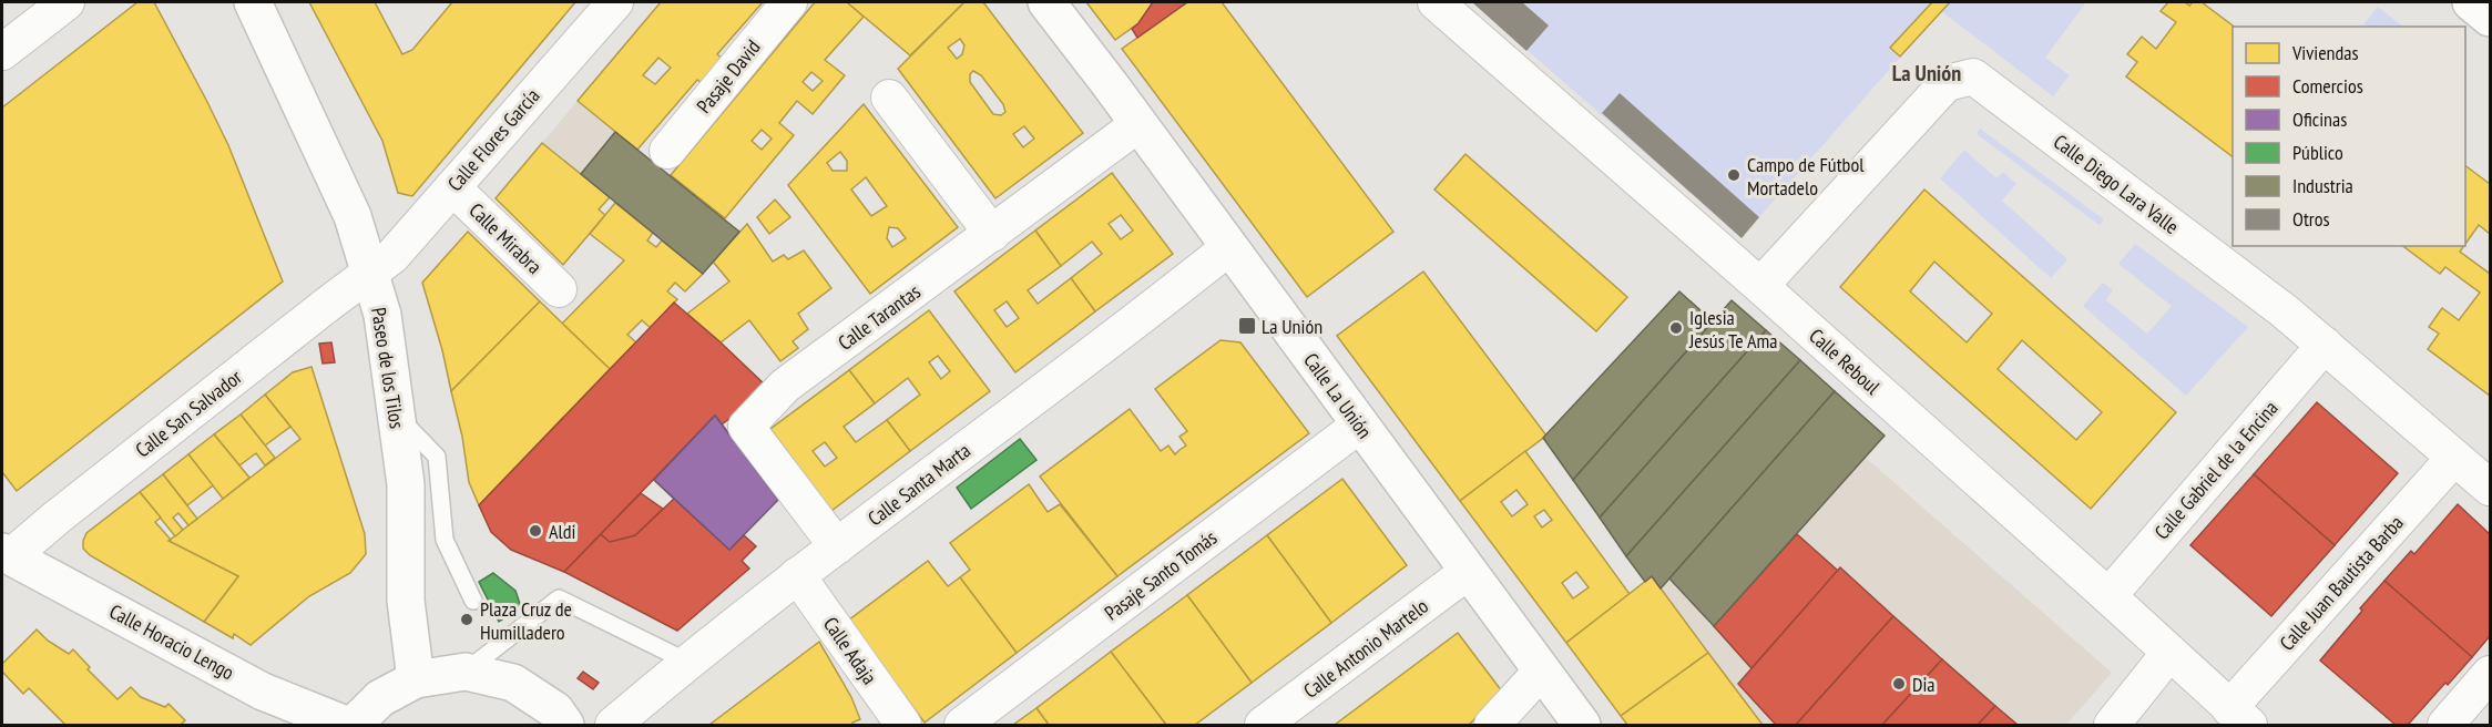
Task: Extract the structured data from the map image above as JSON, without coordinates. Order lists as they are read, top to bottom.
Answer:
{
  "streets": {
    "main road": ["Paseo de los Tilos", "Calle La Unión", "Calle Horacio Lengo"],
    "street": [
      "Pasaje David",
      "Calle Flores García",
      "Calle Diego Lara Valle",
      "Calle Mirabra",
      "Calle Tarantas",
      "Calle Reboul",
      "Calle San Salvador",
      "Calle Gabriel de la Encina",
      "Calle Santa Marta",
      "Pasaje Santo Tomás",
      "Calle Juan Bautista Barba",
      "Calle Antonio Martelo",
      "Calle Adaja"
    ]
  },
  "crossings": [
    ["Calle Flores García", "Calle Mirabra"],
    ["Calle Flores García", "Paseo de los Tilos"],
    ["Calle Flores García", "Calle San Salvador"],
    ["Calle Diego Lara Valle", "Calle Reboul"],
    ["Calle Diego Lara Valle", "Calle Gabriel de la Encina"],
    ["Calle Diego Lara Valle", "Calle Juan Bautista Barba"],
    ["Calle Tarantas", "Calle La Unión"],
    ["Calle Tarantas", "Calle Santa Marta"],
    ["Calle Reboul", "Calle Gabriel de la Encina"],
    ["Calle Reboul", "Calle Juan Bautista Barba"],
    ["Paseo de los Tilos", "Calle San Salvador"],
    ["Calle La Unión", "Calle Santa Marta"],
    ["Calle La Unión", "Pasaje Santo Tomás"],
    ["Calle La Unión", "Calle Antonio Martelo"],
    ["Calle San Salvador", "Calle Horacio Lengo"],
    ["Calle Santa Marta", "Calle Adaja"]
  ],
  "districts": ["La Unión"],
  "places": {
    "other": [
      "Campo de Fútbol Mortadelo",
      "Iglesia Jesús Te Ama",
      "Aldi",
      "Plaza Cruz de Humilladero",
      "Dia"
    ],
    "transit": ["La Unión"]
  },
  "legend": [
    "Viviendas",
    "Comercios",
    "Oficinas",
    "Público",
    "Industria",
    "Otros"
  ]
}
